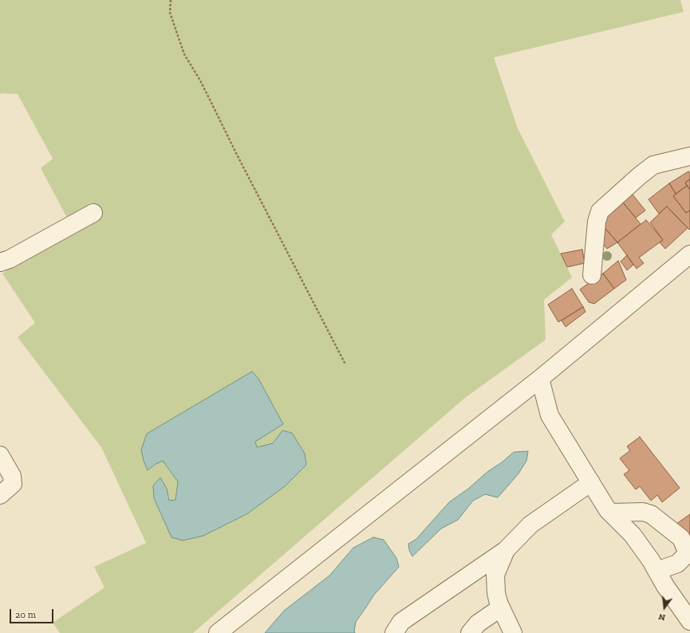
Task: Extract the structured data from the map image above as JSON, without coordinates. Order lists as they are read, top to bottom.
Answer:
{
  "scale_bar": "20 m",
  "north": "bottom"
}
